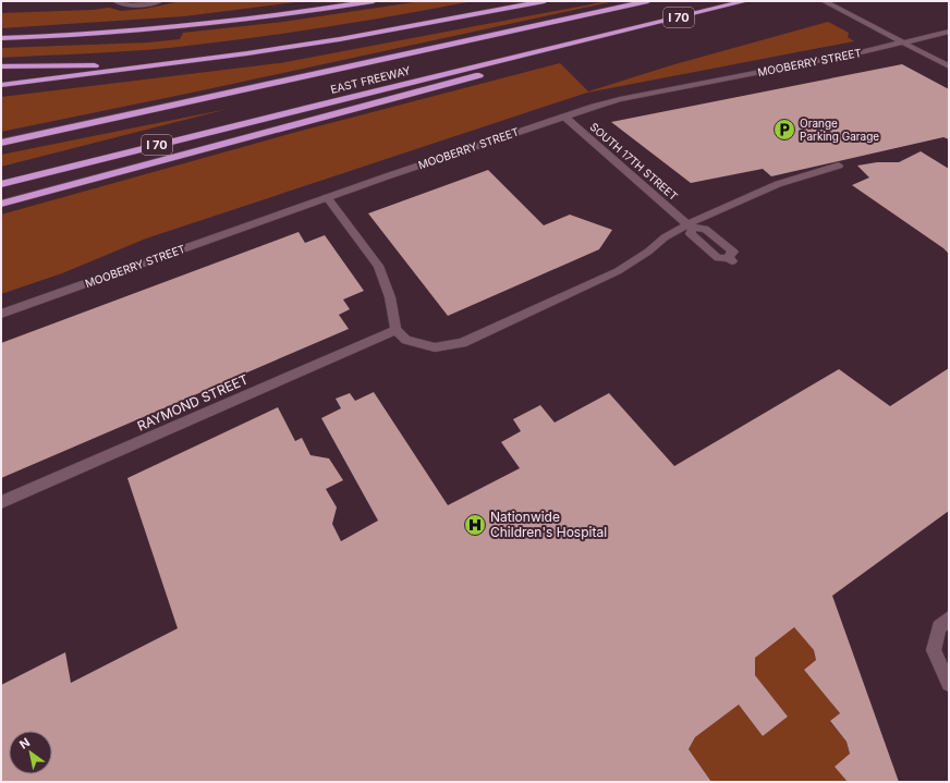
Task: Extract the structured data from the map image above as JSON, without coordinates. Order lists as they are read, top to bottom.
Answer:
{
  "streets": {
    "highway": ["I 70", "EAST FREEWAY"],
    "street": ["MOOBERRY STREET", "SOUTH 17TH STREET", "RAYMOND STREET"]
  },
  "crossings": [
    ["MOOBERRY STREET", "SOUTH 17TH STREET"]
  ],
  "places": {
    "parking": ["Orange Parking Garage"],
    "hospital": ["Nationwide Children's Hospital"]
  },
  "north": "top left"
}
